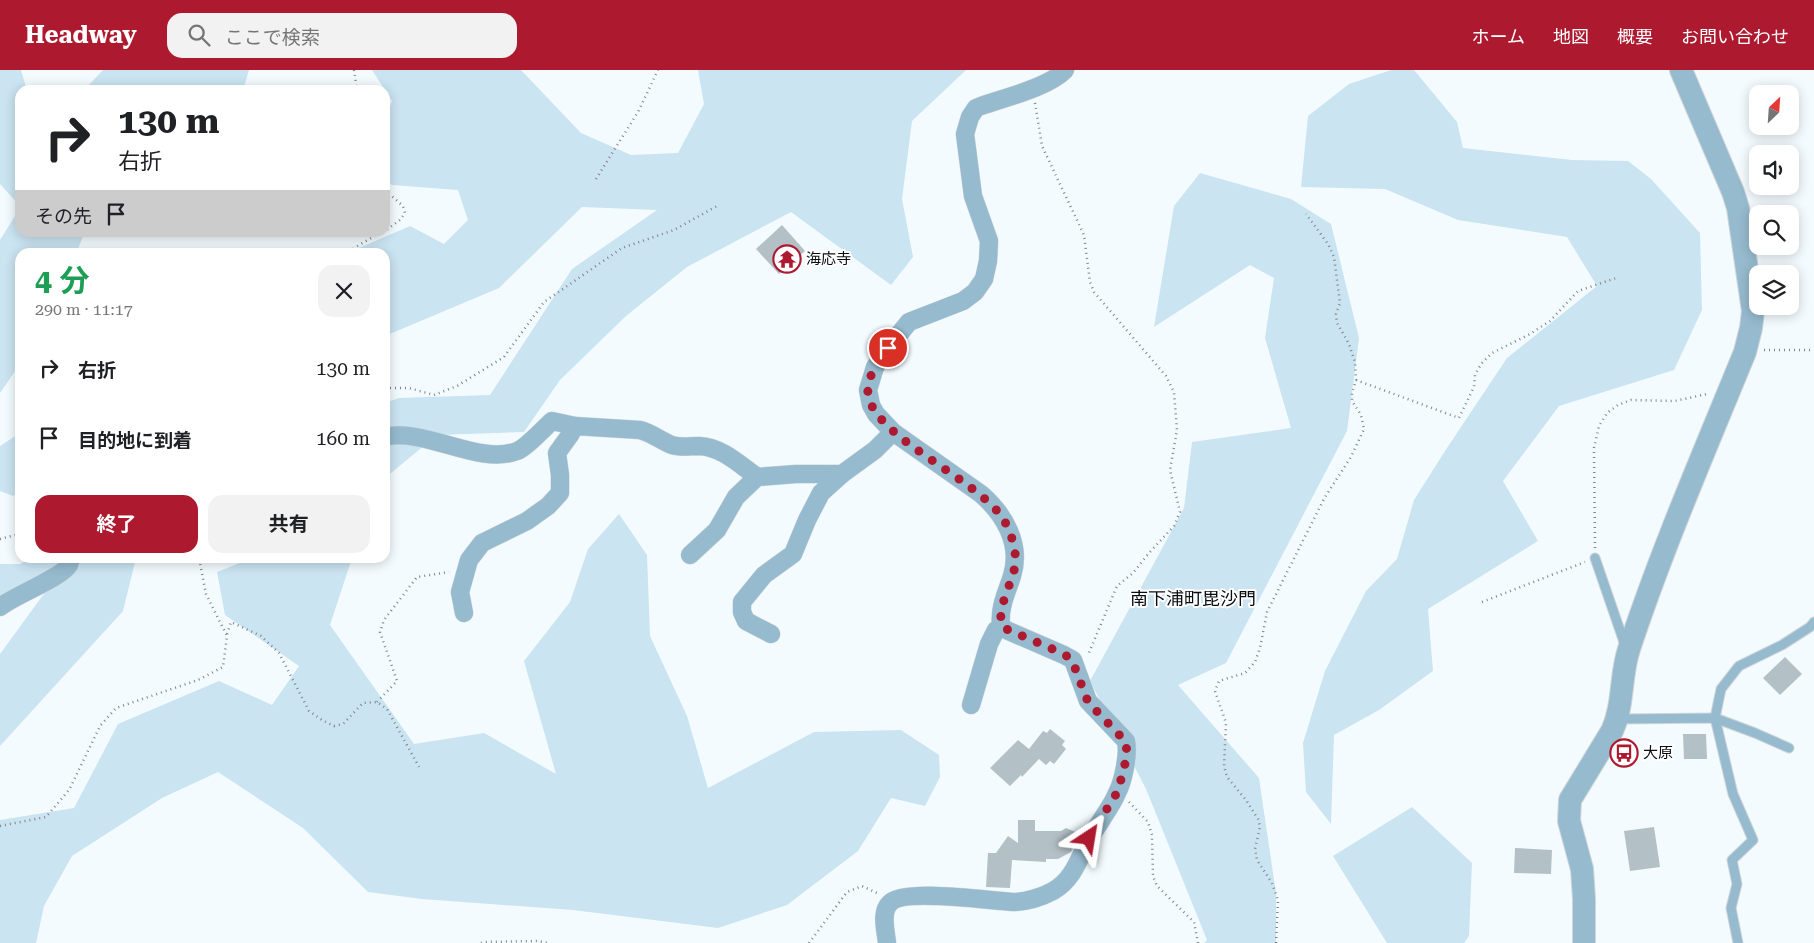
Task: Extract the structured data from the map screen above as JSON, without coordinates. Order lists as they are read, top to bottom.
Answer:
{
  "districts": ["南下浦町毘沙門"],
  "places": {
    "temple": ["海応寺"],
    "bus stop": ["大原"]
  },
  "north": "top right",
  "page": {
    "header": "Headway",
    "search": "ここで検索",
    "nav": [
      "ホーム",
      "地図",
      "概要",
      "お問い合わせ"
    ],
    "turn": ["130 m", "右折"],
    "then": "その先",
    "heading": ["4 分", "290 m · 11:17"],
    "list": [
      {
        "name": "右折",
        "value": "130 m"
      },
      {
        "name": "目的地に到着",
        "value": "160 m"
      }
    ],
    "buttons": ["終了", "共有"]
  }
}
